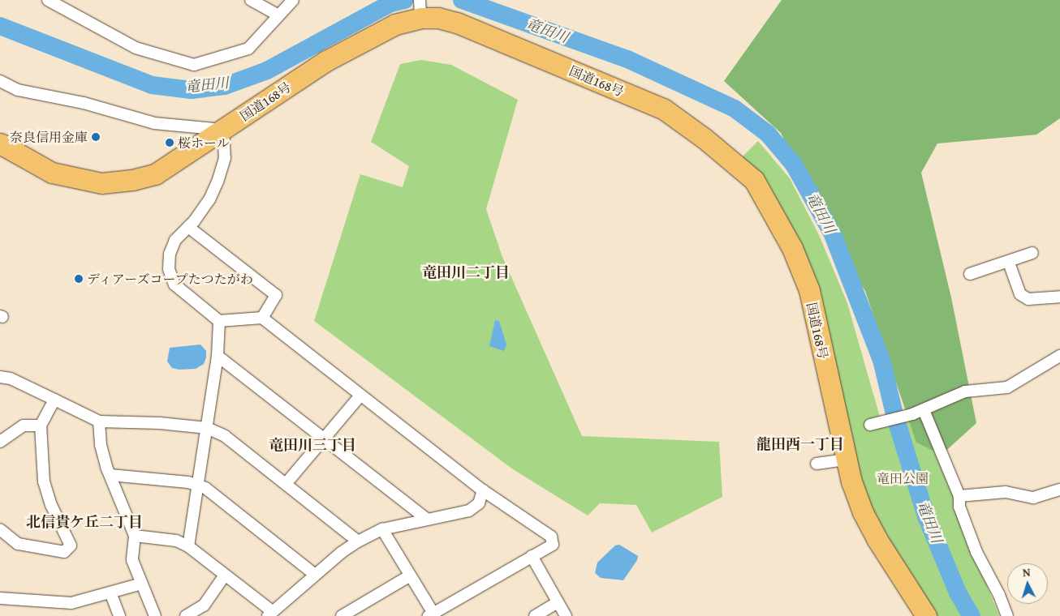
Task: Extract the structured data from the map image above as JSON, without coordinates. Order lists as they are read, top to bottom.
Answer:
{
  "streets": {
    "highway": ["国道168号"]
  },
  "districts": [
    "竜田川二丁目",
    "龍田西一丁目",
    "竜田川三丁目",
    "北信貴ケ丘二丁目"
  ],
  "water": ["竜田川"],
  "parks": ["竜田公園"],
  "places": ["奈良信用金庫", "桜ホール", "ディアーズコープたつたがわ"],
  "north": "top"
}
